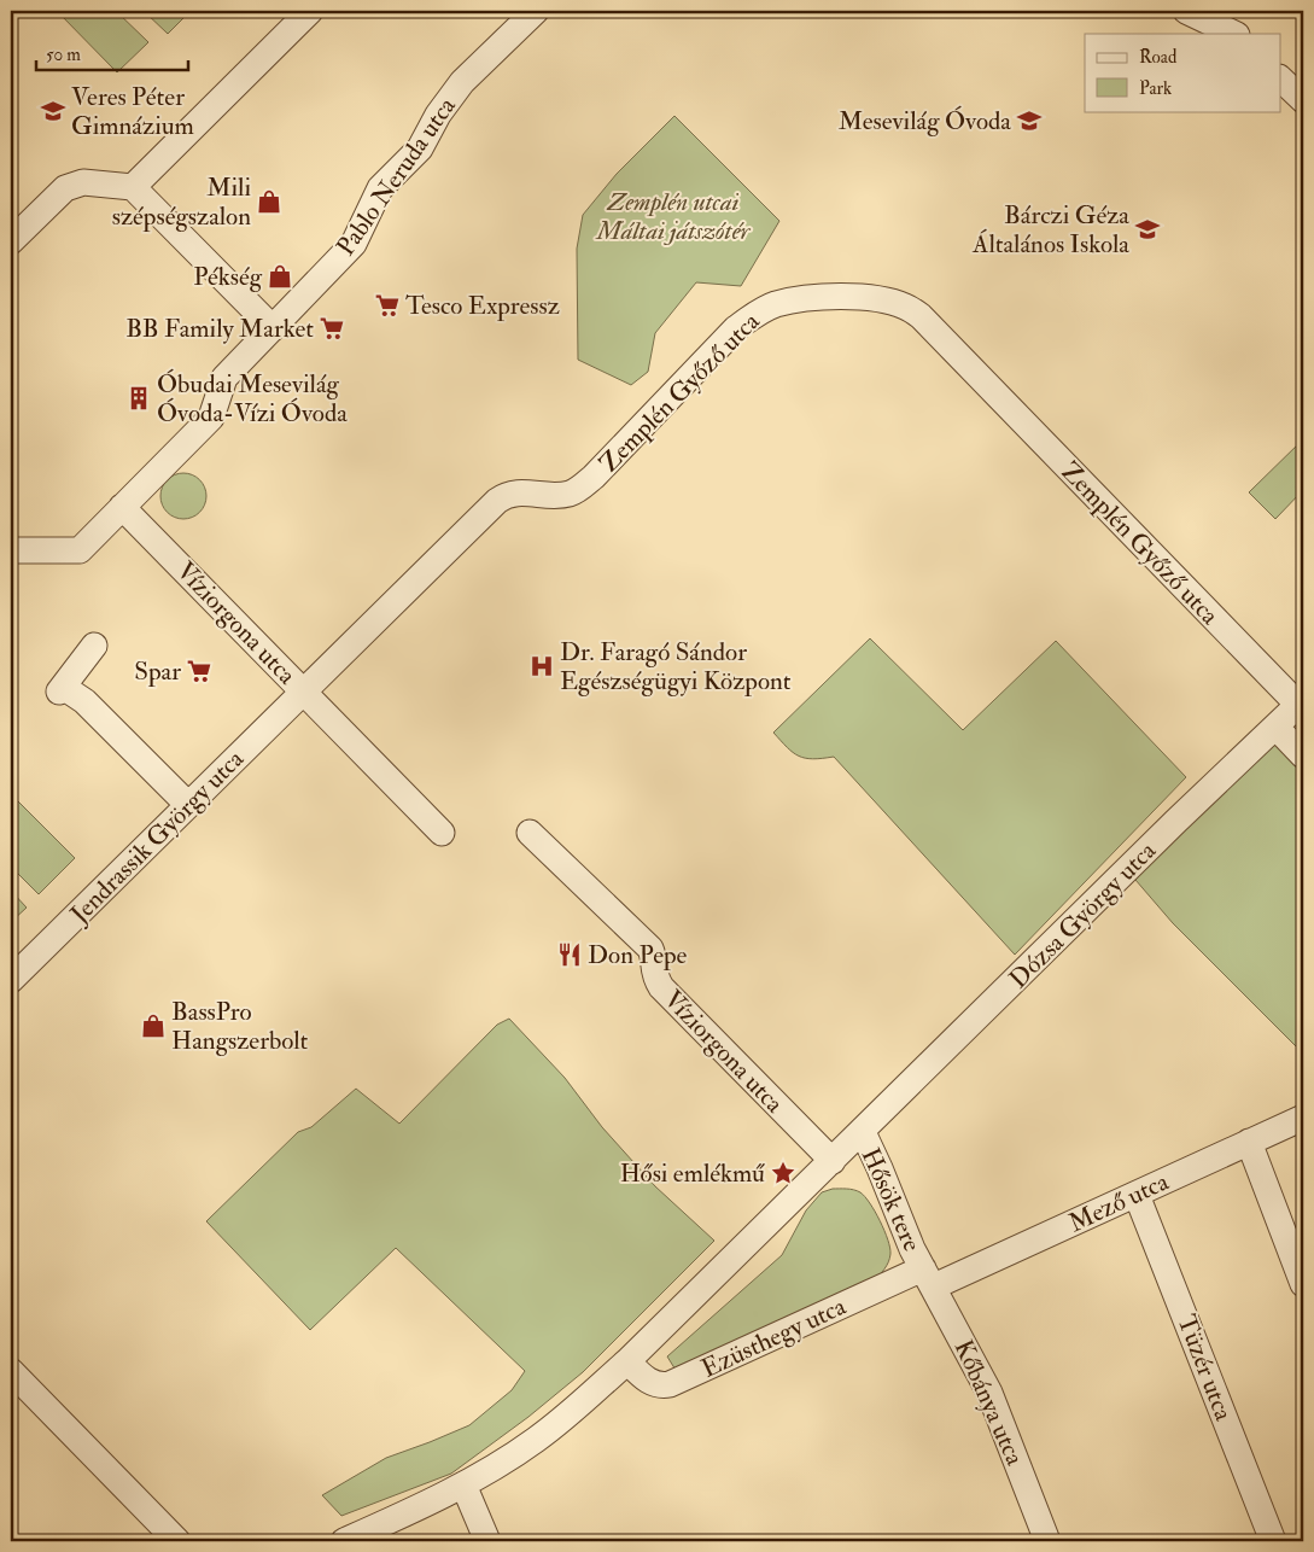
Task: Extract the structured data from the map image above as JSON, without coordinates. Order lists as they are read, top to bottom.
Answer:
{
  "streets": {
    "street": [
      "Pablo Neruda utca",
      "Zemplén Győző utca",
      "Víziorgona utca",
      "Jendrassik György utca",
      "Dózsa György utca",
      "Hősök tere",
      "Mező utca",
      "Ezüsthegy utca",
      "Tüzér utca",
      "Kőbánya utca"
    ]
  },
  "crossings": [
    ["Pablo Neruda utca", "Víziorgona utca"],
    ["Zemplén Győző utca", "Víziorgona utca"],
    ["Zemplén Győző utca", "Jendrassik György utca"],
    ["Zemplén Győző utca", "Dózsa György utca"],
    ["Víziorgona utca", "Jendrassik György utca"],
    ["Dózsa György utca", "Hősök tere"],
    ["Hősök tere", "Mező utca"],
    ["Hősök tere", "Ezüsthegy utca"],
    ["Hősök tere", "Kőbánya utca"],
    ["Mező utca", "Ezüsthegy utca"],
    ["Mező utca", "Tüzér utca"],
    ["Mező utca", "Kőbánya utca"],
    ["Ezüsthegy utca", "Kőbánya utca"]
  ],
  "parks": ["Zemplén utcai Máltai játszótér"],
  "places": {
    "school or university": ["Veres Péter Gimnázium", "Mesevilág Óvoda", "Bárczi Géza Általános Iskola"],
    "shop": ["Mili szépségszalon", "Pékség", "BassPro Hangszerbolt"],
    "supermarket": ["Tesco Expressz", "BB Family Market", "Spar"],
    "building": ["Óbudai Mesevilág Óvoda-Vízi Óvoda"],
    "hospital": ["Dr. Faragó Sándor Egészségügyi Központ"],
    "restaurant": ["Don Pepe"],
    "place": ["Hősi emlékmű"]
  },
  "legend": ["Road", "Park"],
  "scale_bar": "50 m"
}
